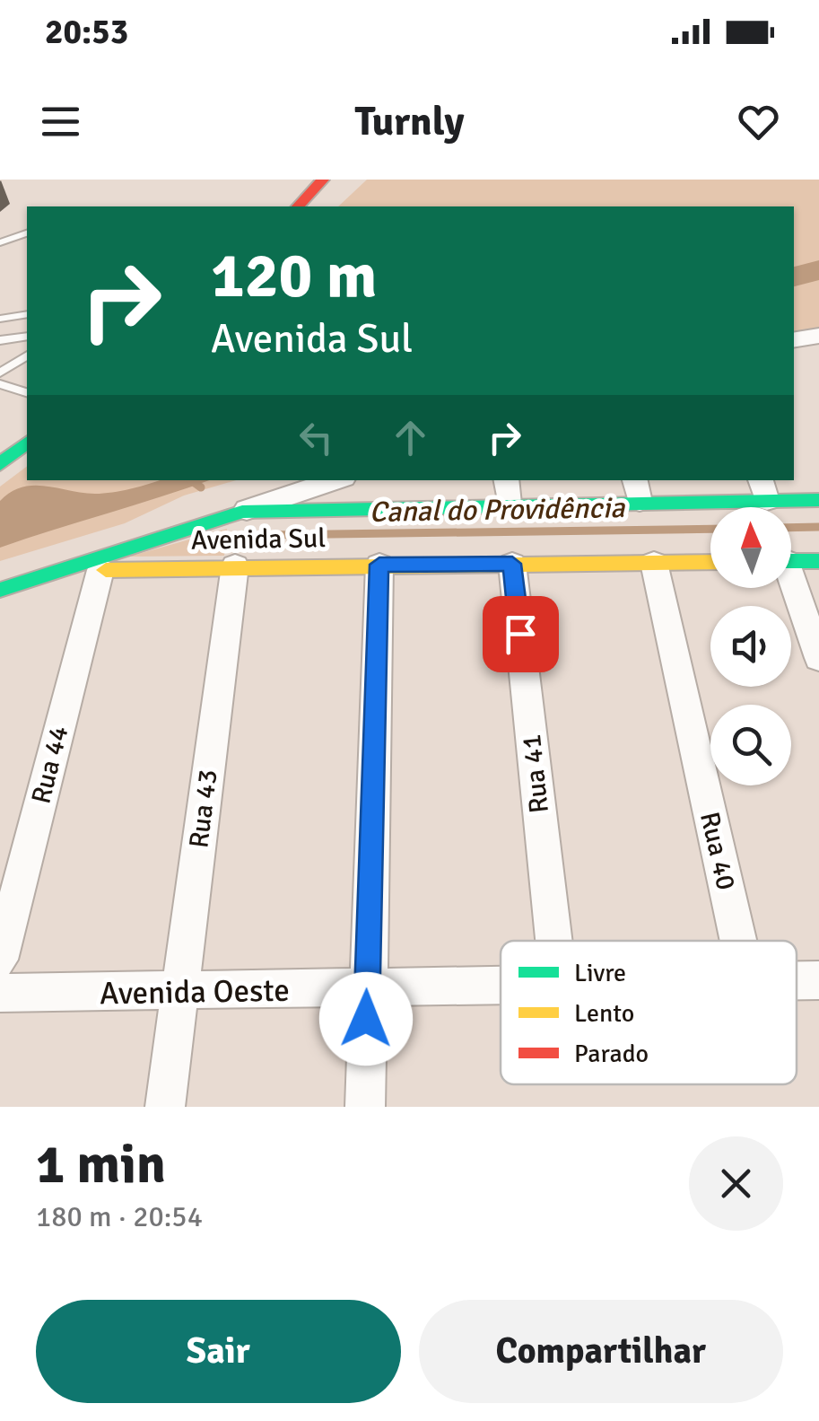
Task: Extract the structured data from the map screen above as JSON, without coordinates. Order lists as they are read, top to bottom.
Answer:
{
  "streets": {
    "street": [
      "Avenida Sul",
      "Rua 44",
      "Rua 41",
      "Rua 43",
      "Rua 40",
      "Avenida Oeste"
    ]
  },
  "crossings": [
    ["Avenida Sul", "Rua 44"],
    ["Avenida Sul", "Rua 41"],
    ["Avenida Sul", "Rua 43"],
    ["Avenida Sul", "Rua 40"],
    ["Rua 43", "Avenida Oeste"]
  ],
  "water": ["Canal do Providência"],
  "legend": ["Livre", "Lento", "Parado"],
  "north": "top",
  "page": {
    "status": "20:53",
    "header": "Turnly",
    "turn": ["120 m", "Avenida Sul"],
    "heading": ["1 min", "180 m · 20:54"],
    "buttons": ["Sair", "Compartilhar"]
  }
}
